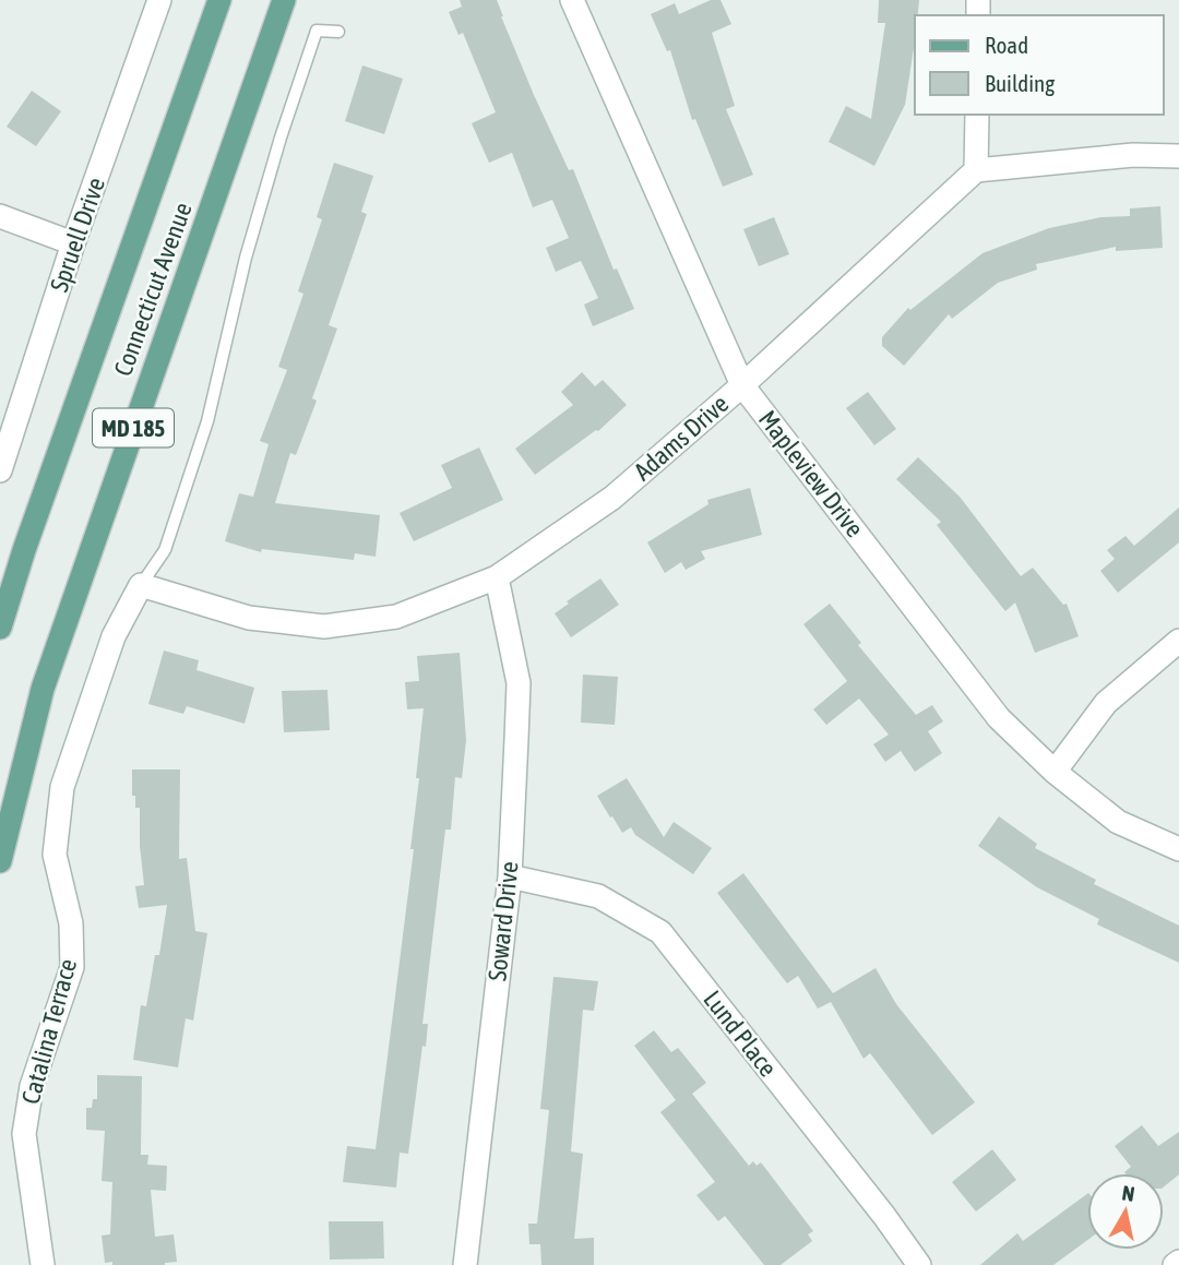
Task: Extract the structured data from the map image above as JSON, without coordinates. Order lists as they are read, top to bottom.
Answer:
{
  "streets": {
    "main road": ["Connecticut Avenue", "MD 185"],
    "street": [
      "Spruell Drive",
      "Adams Drive",
      "Mapleview Drive",
      "Soward Drive",
      "Catalina Terrace",
      "Lund Place"
    ]
  },
  "crossings": [
    ["Adams Drive", "Mapleview Drive"],
    ["Adams Drive", "Soward Drive"],
    ["Adams Drive", "Catalina Terrace"],
    ["Soward Drive", "Lund Place"]
  ],
  "legend": ["Road", "Building"],
  "north": "top"
}
